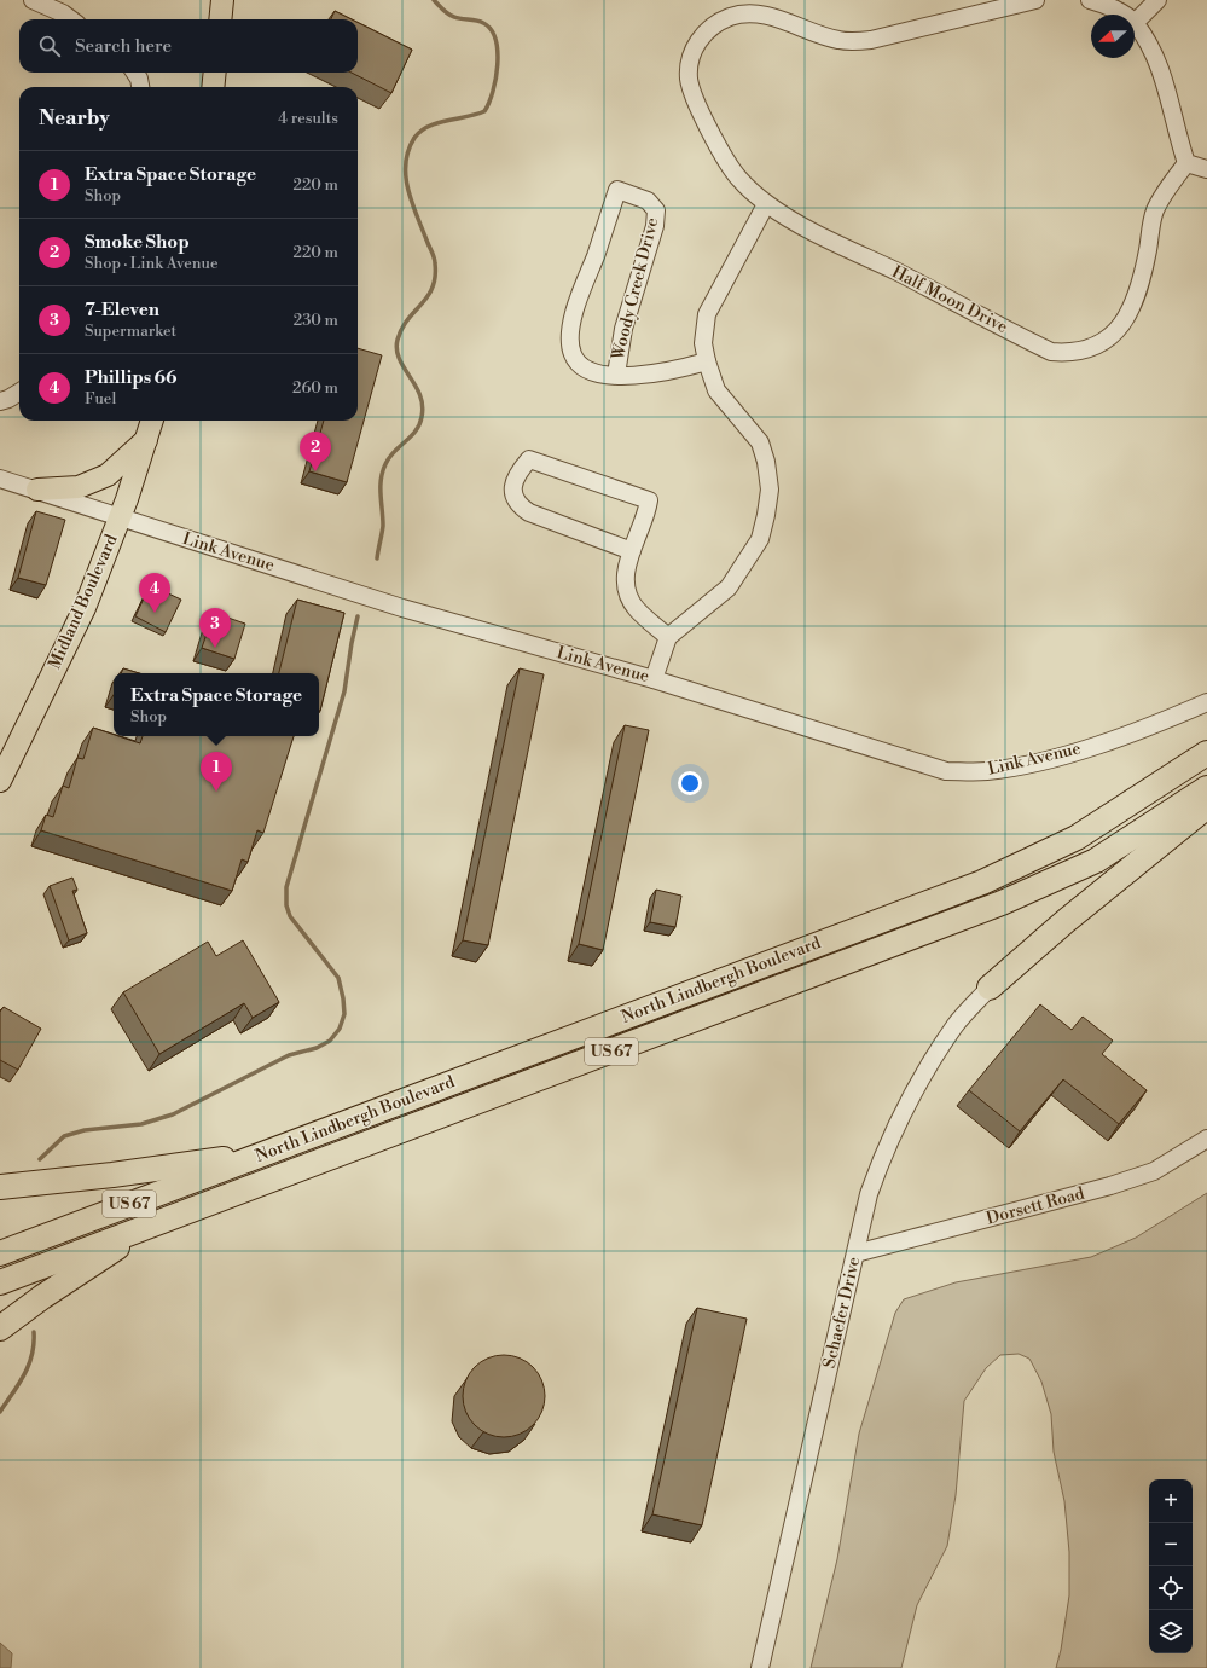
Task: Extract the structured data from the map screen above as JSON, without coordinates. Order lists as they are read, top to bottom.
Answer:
{
  "streets": {
    "highway": ["North Lindbergh Boulevard", "US 67"],
    "main road": ["Midland Boulevard"],
    "street": [
      "Woody Creek Drive",
      "Half Moon Drive",
      "Link Avenue",
      "Dorsett Road",
      "Schaefer Drive"
    ]
  },
  "crossings": [
    ["Link Avenue", "Midland Boulevard"],
    ["Dorsett Road", "Schaefer Drive"]
  ],
  "north": "left",
  "page": {
    "search": "Search here",
    "heading": ["Nearby", "4 results"],
    "list": [
      {
        "mark": "1",
        "name": "Extra Space Storage",
        "note": "Shop",
        "value": "220 m"
      },
      {
        "mark": "2",
        "name": "Smoke Shop",
        "note": "Shop · Link Avenue",
        "value": "220 m"
      },
      {
        "mark": "3",
        "name": "7-Eleven",
        "note": "Supermarket",
        "value": "230 m"
      },
      {
        "mark": "4",
        "name": "Phillips 66",
        "note": "Fuel",
        "value": "260 m"
      }
    ],
    "pins": [
      "2",
      "4",
      "3",
      "1"
    ],
    "popup": ["Extra Space Storage", "Shop"],
    "map_buttons": ["+", "−"]
  }
}
